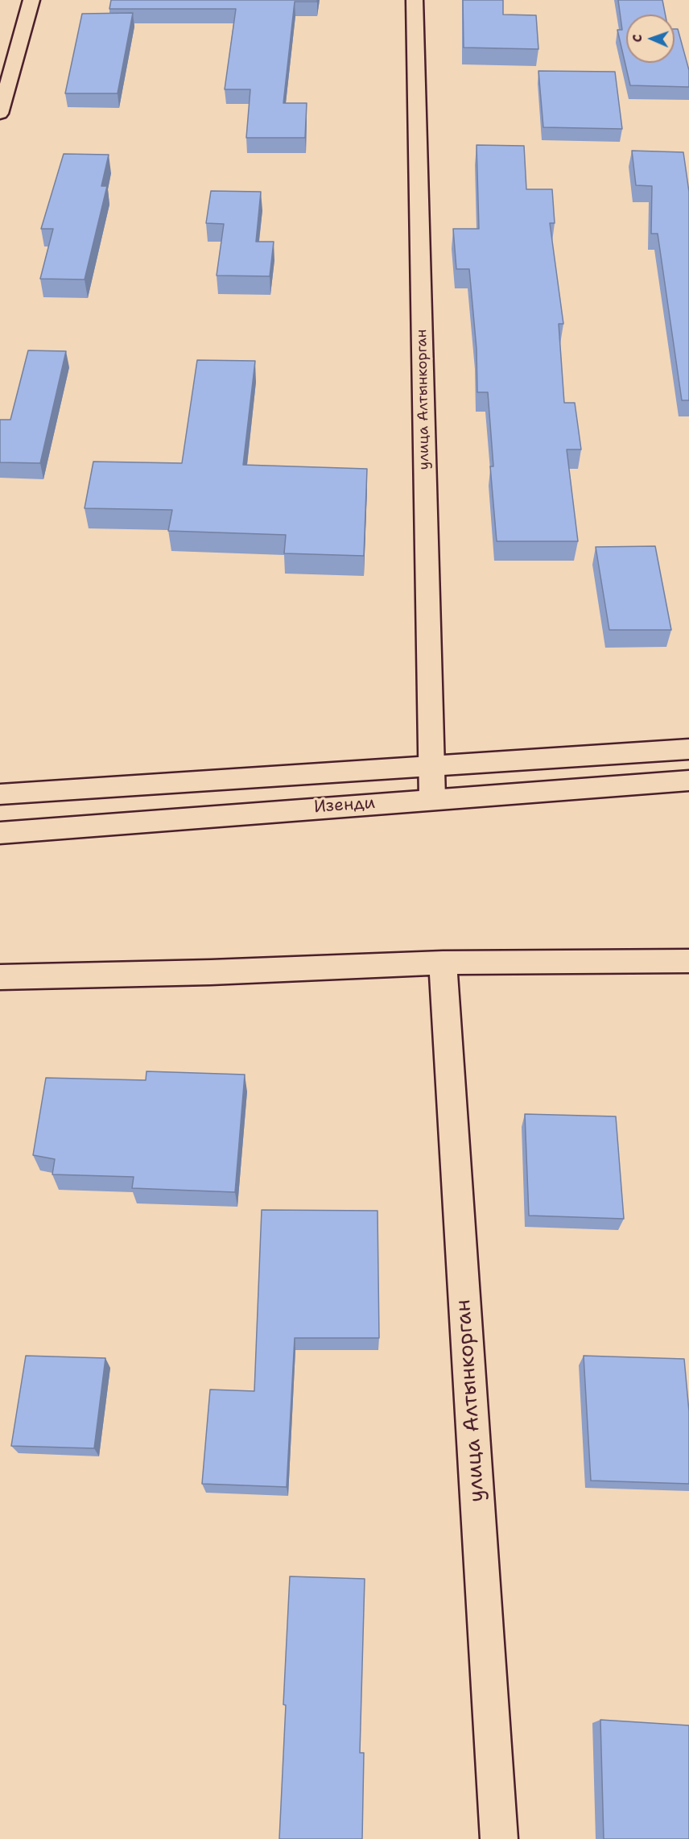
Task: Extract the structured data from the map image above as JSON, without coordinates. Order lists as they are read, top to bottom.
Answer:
{
  "streets": {
    "street": ["улица Алтынкорган", "Изенди"]
  },
  "crossings": [
    ["улица Алтынкорган", "Изенди"]
  ],
  "north": "left"
}
